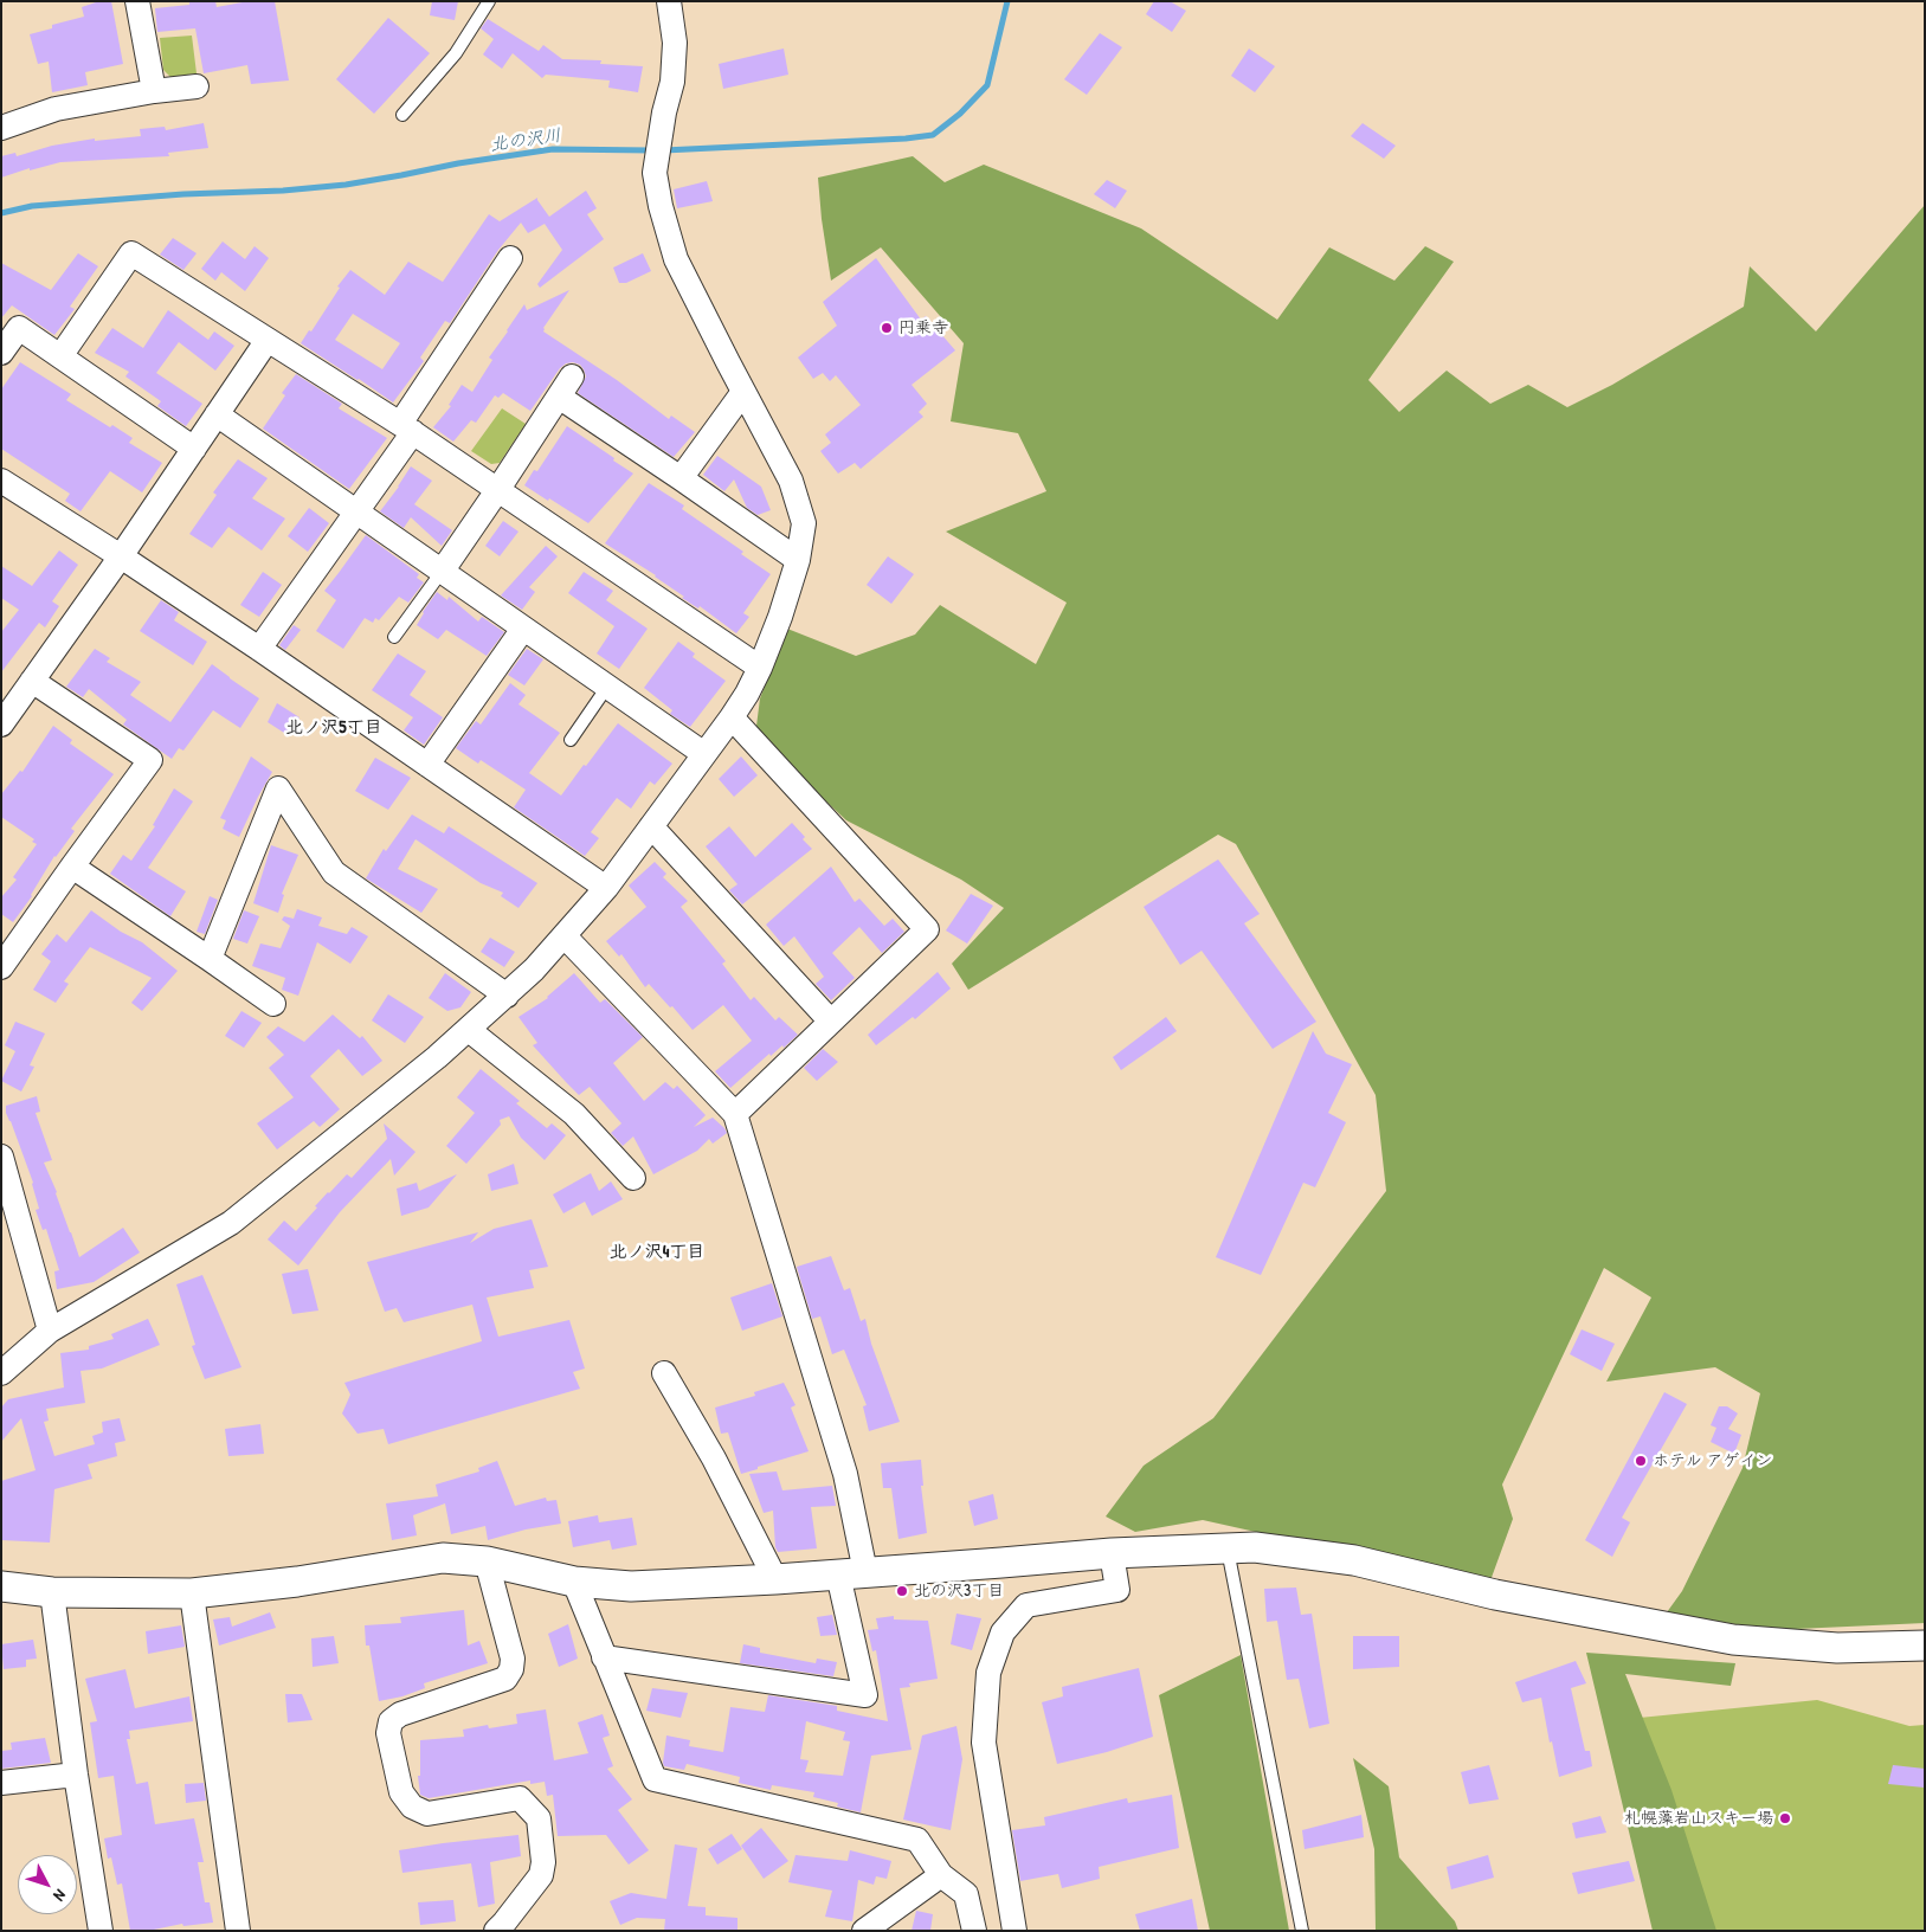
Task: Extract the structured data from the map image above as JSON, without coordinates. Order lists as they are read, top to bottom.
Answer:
{
  "districts": ["北ノ沢5丁目", "北ノ沢4丁目"],
  "water": ["北の沢川"],
  "places": [
    "円乗寺",
    "ホテル アゲイン",
    "北の沢3丁目",
    "札幌藻岩山スキー場"
  ],
  "north": "bottom right"
}
